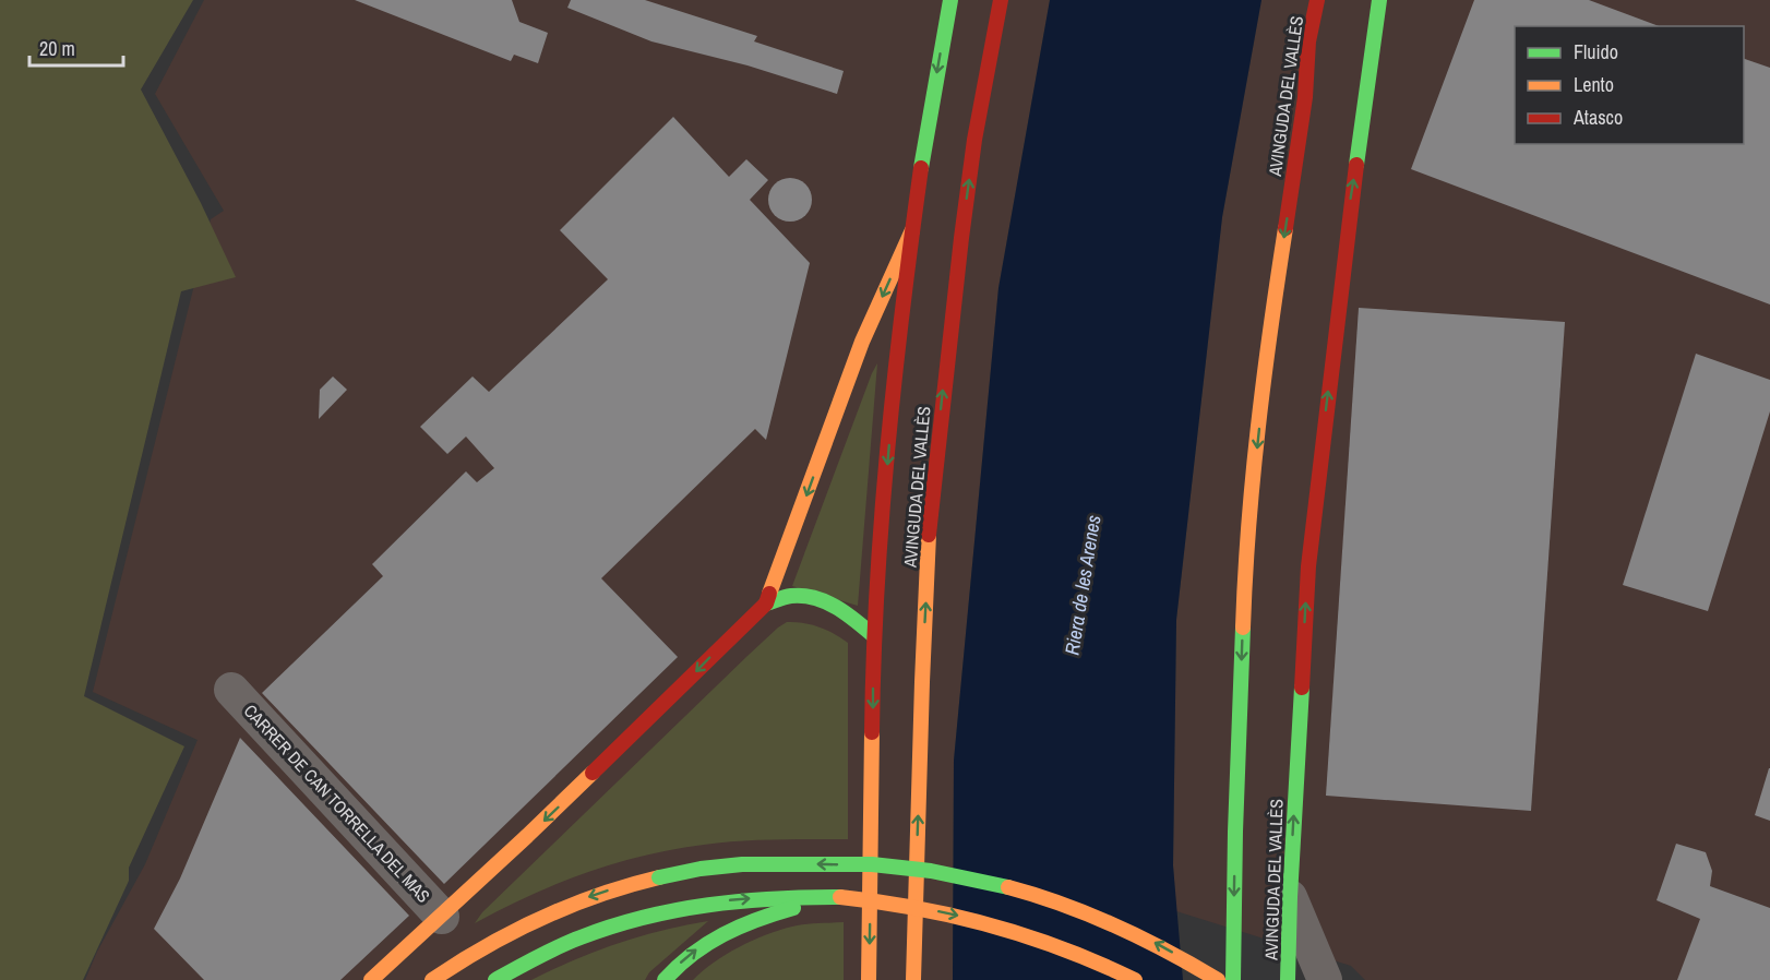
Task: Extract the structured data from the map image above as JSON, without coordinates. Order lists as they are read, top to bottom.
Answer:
{
  "streets": {
    "main road": ["AVINGUDA DEL VALLÈS"],
    "street": ["CARRER DE CAN TORRELLA DEL MAS"]
  },
  "water": ["Riera de les Arenes"],
  "legend": ["Fluido", "Lento", "Atasco"],
  "scale_bar": "20 m"
}
